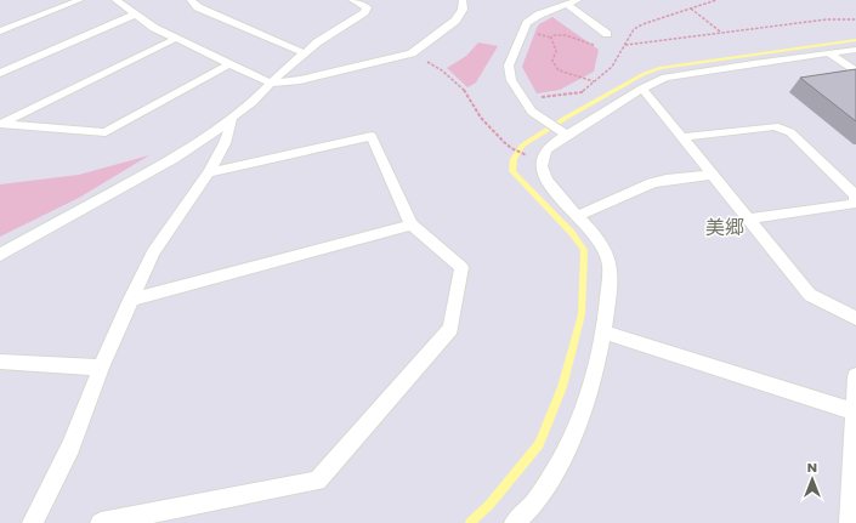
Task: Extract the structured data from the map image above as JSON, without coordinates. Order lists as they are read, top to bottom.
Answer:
{
  "districts": ["美郷"],
  "north": "top"
}
